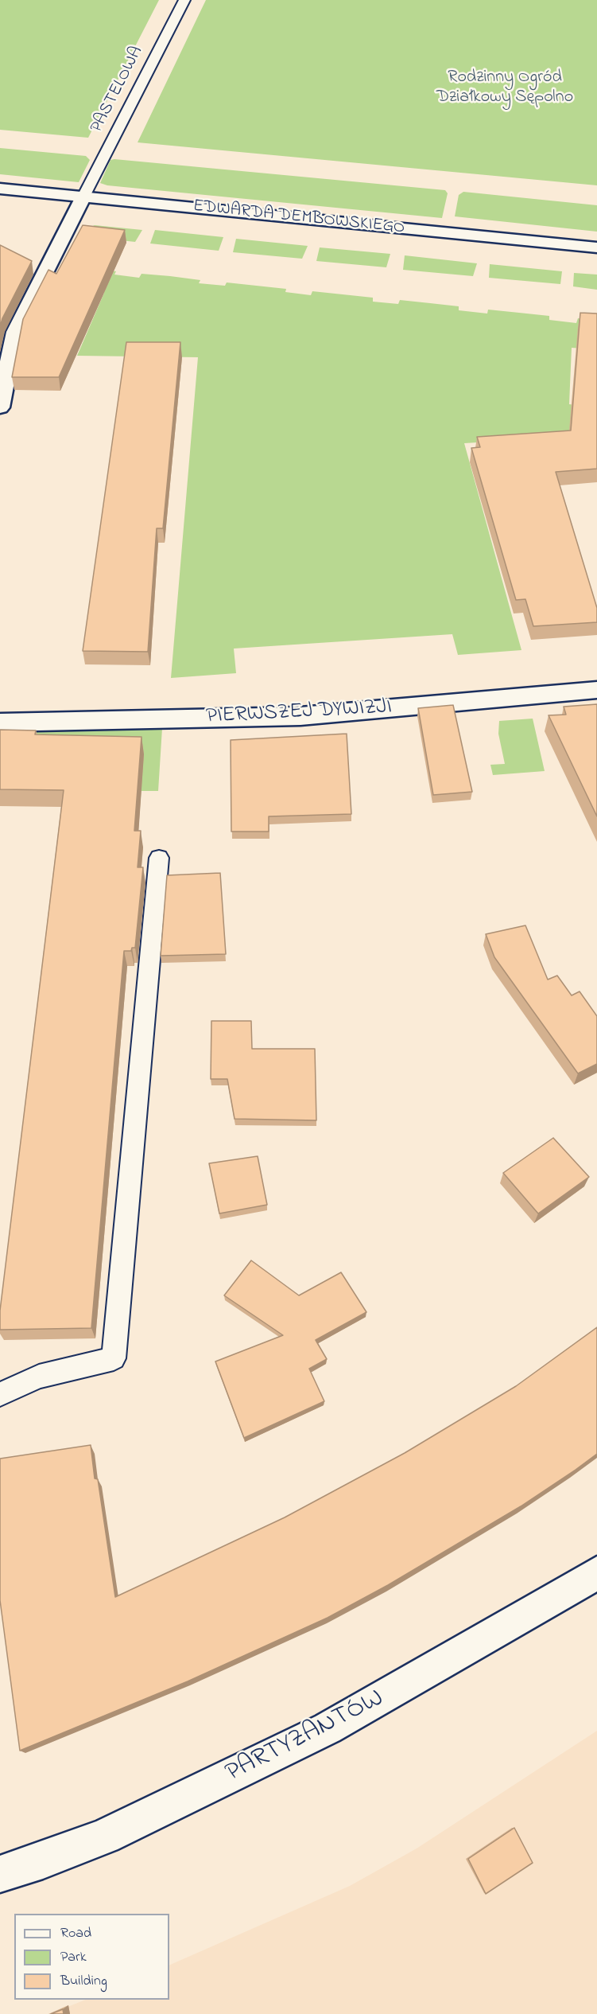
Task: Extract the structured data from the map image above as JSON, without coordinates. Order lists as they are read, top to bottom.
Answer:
{
  "streets": {
    "street": ["EDWARDA DEMBOWSKIEGO", "PIERWSZEJ DYWIZJI", "PARTYZANTÓW"],
    "lane": ["PASTELOWA"]
  },
  "crossings": [
    ["PASTELOWA", "EDWARDA DEMBOWSKIEGO"]
  ],
  "parks": ["Rodzinny Ogród Działkowy Sępolno"],
  "legend": ["Road", "Park", "Building"]
}
